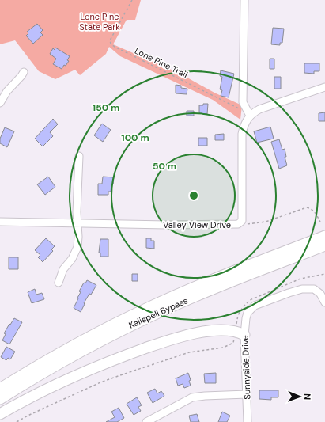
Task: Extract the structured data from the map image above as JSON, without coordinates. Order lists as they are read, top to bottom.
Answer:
{
  "streets": {
    "highway": ["Kalispell Bypass"],
    "street": ["Valley View Drive", "Sunnyside Drive"],
    "path": ["Lone Pine Trail"]
  },
  "parks": ["Lone Pine State Park"],
  "north": "right",
  "rings": ["150 m", "100 m", "50 m"]
}
